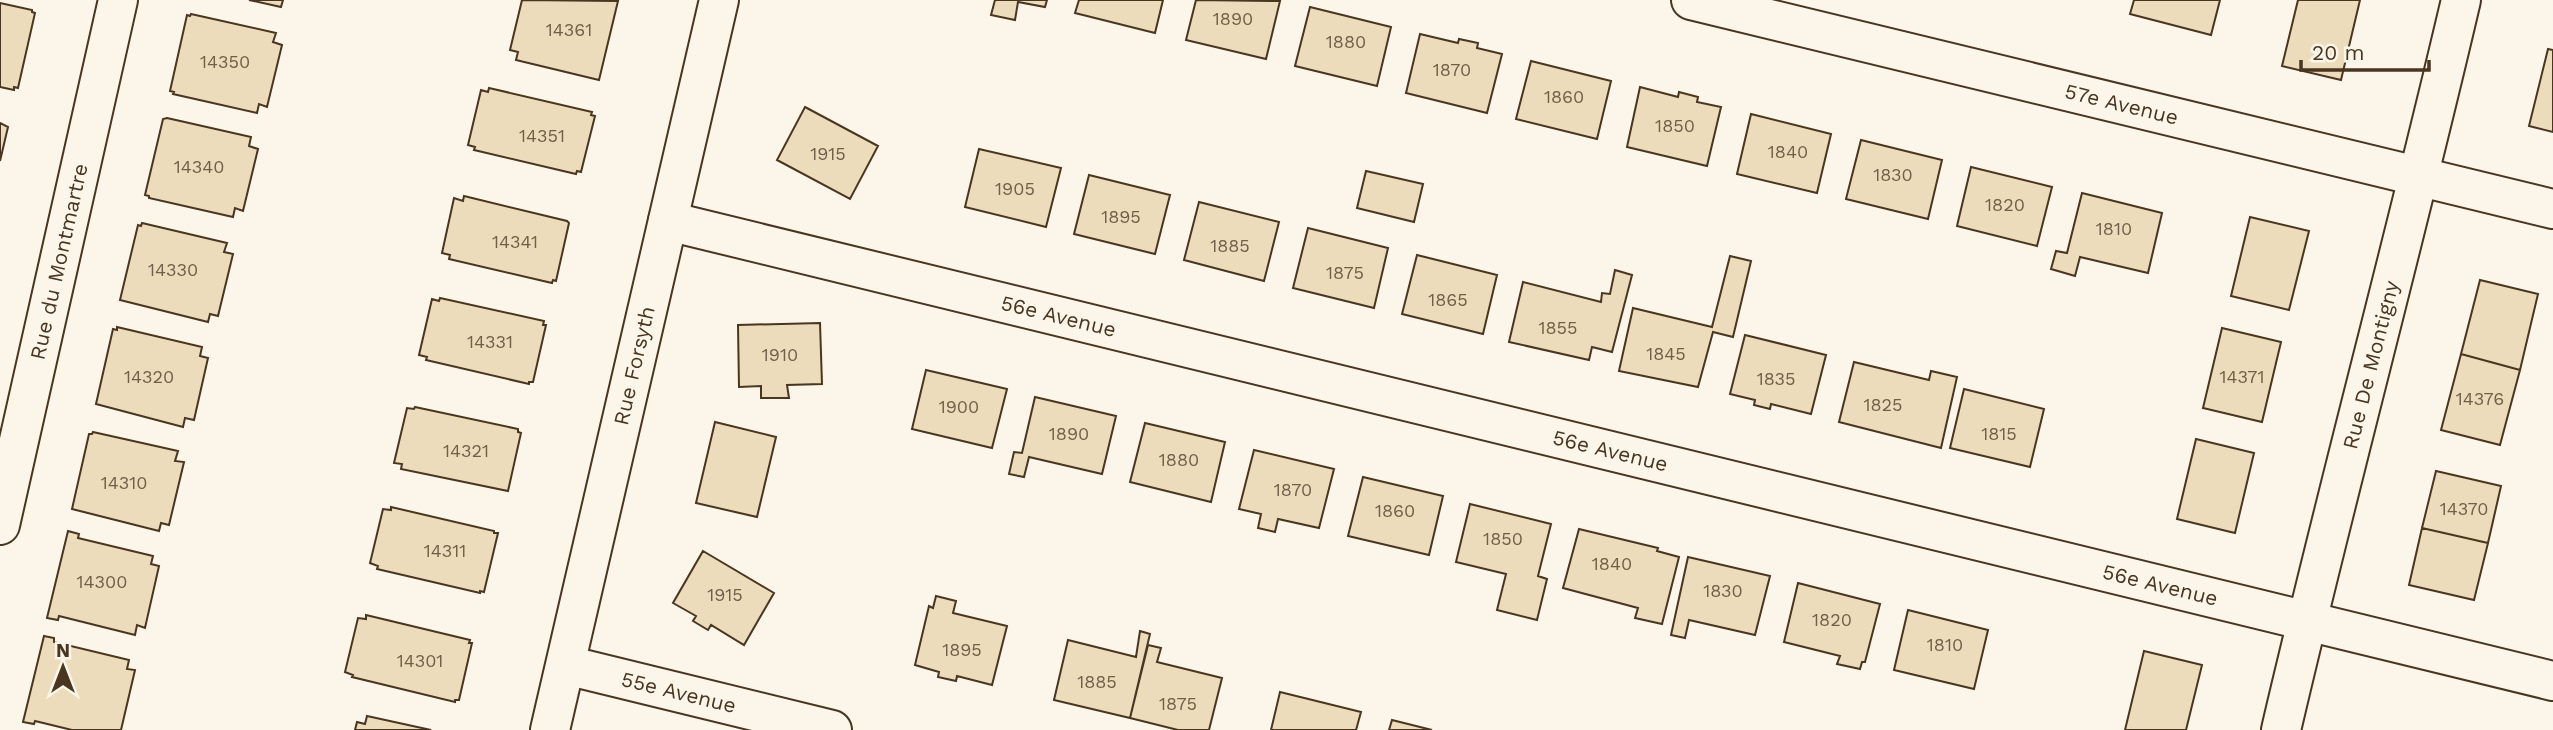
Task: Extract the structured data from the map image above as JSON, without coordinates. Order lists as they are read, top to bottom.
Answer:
{
  "streets": {
    "street": [
      "57e Avenue",
      "Rue du Montmartre",
      "56e Avenue",
      "Rue Forsyth",
      "Rue De Montigny",
      "55e Avenue"
    ]
  },
  "crossings": [
    ["57e Avenue", "Rue De Montigny"],
    ["56e Avenue", "Rue Forsyth"],
    ["56e Avenue", "Rue De Montigny"],
    ["Rue Forsyth", "55e Avenue"]
  ],
  "house_numbers": [
    "1890",
    "14361",
    "1880",
    "14350",
    "1870",
    "1860",
    "1850",
    "14351",
    "1840",
    "1915",
    "14340",
    "1830",
    "1905",
    "1820",
    "1895",
    "1810",
    "14341",
    "1885",
    "14330",
    "1875",
    "1865",
    "1855",
    "14331",
    "1845",
    "1910",
    "14320",
    "14371",
    "1835",
    "14376",
    "1825",
    "1900",
    "1890",
    "1815",
    "14321",
    "1880",
    "14310",
    "1870",
    "14370",
    "1860",
    "1850",
    "14311",
    "1840",
    "14300",
    "1830",
    "1915",
    "1820",
    "1810",
    "1895",
    "14301",
    "1885",
    "1875"
  ],
  "scale_bar": "20 m",
  "north": "top"
}
